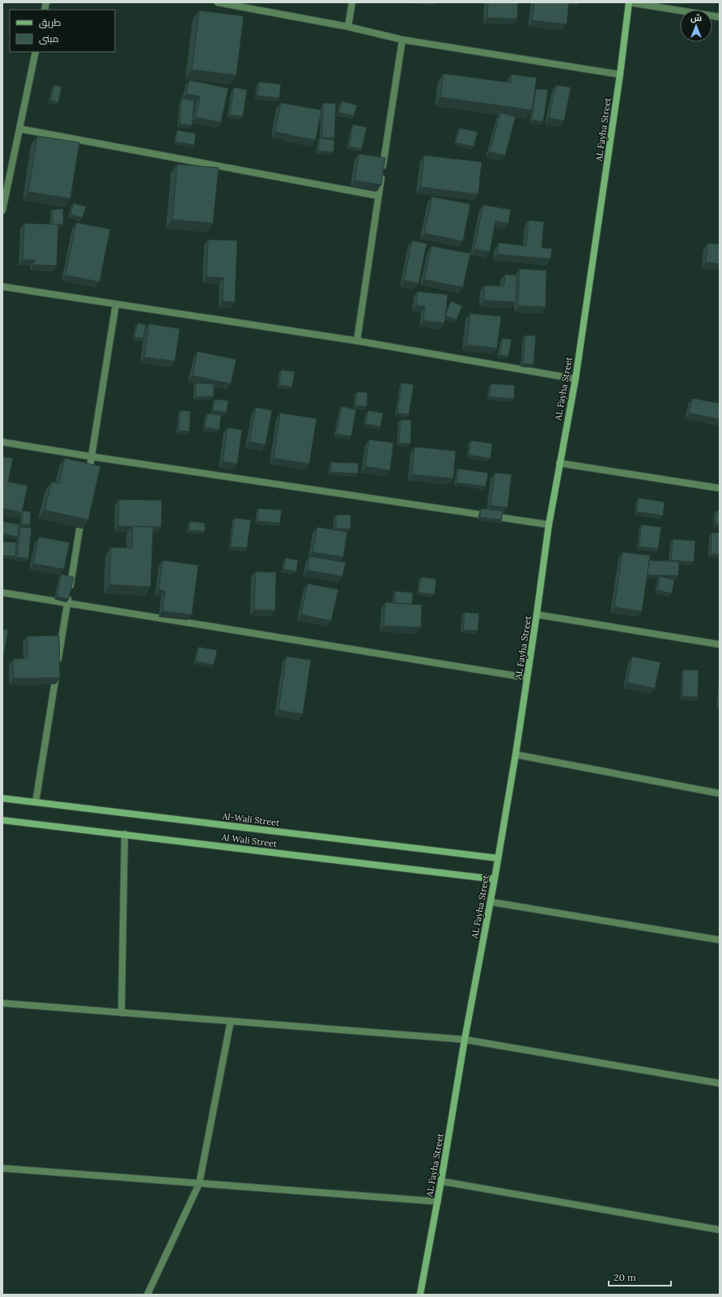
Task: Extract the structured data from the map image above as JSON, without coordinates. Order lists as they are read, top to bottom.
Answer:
{
  "streets": {
    "street": ["AL Fayha Street", "Al-Wali Street", "Al Wali Street"]
  },
  "crossings": [
    ["AL Fayha Street", "Al-Wali Street"],
    ["AL Fayha Street", "Al Wali Street"]
  ],
  "legend": ["طريق", "مبنى"],
  "scale_bar": "20 m",
  "north": "top"
}
